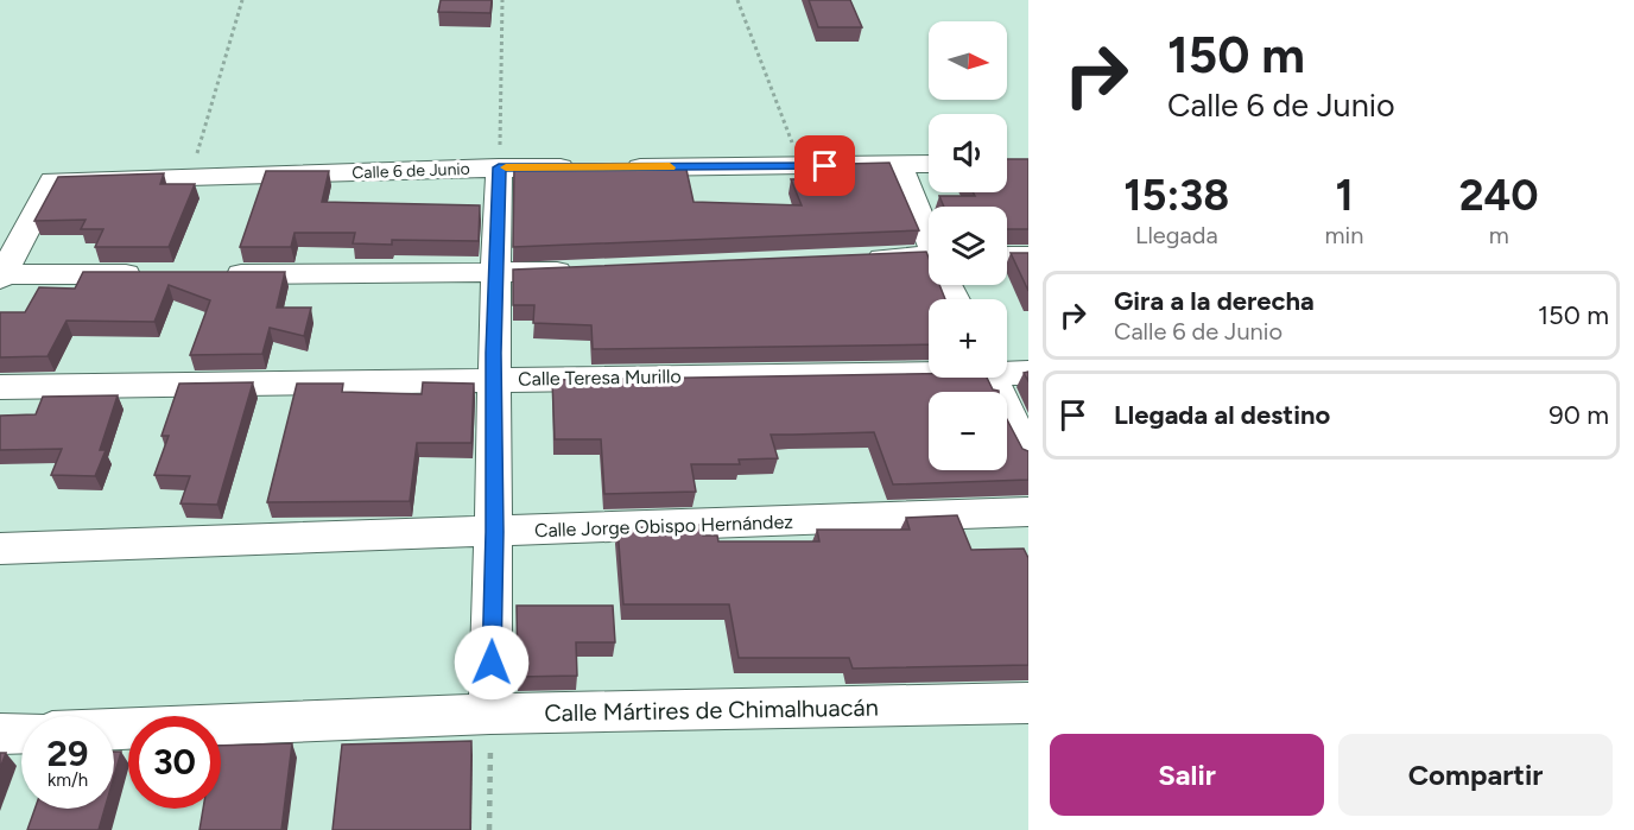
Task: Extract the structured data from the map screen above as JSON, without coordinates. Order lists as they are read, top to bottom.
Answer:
{
  "streets": {
    "street": [
      "Calle 6 de Junio",
      "Calle Teresa Murillo",
      "Calle Jorge Obispo Hernández",
      "Calle Mártires de Chimalhuacán"
    ]
  },
  "north": "right",
  "page": {
    "turn": ["150 m", "Calle 6 de Junio"],
    "map_buttons": ["+", "−"],
    "eta": [
      "15:38",
      "Llegada",
      "1",
      "min",
      "240",
      "m"
    ],
    "list": [
      {
        "name": "Gira a la derecha",
        "note": "Calle 6 de Junio",
        "value": "150 m"
      },
      {
        "name": "Llegada al destino",
        "value": "90 m"
      }
    ],
    "speed": "29 km/h",
    "limit": "30",
    "buttons": ["Salir", "Compartir"]
  }
}
